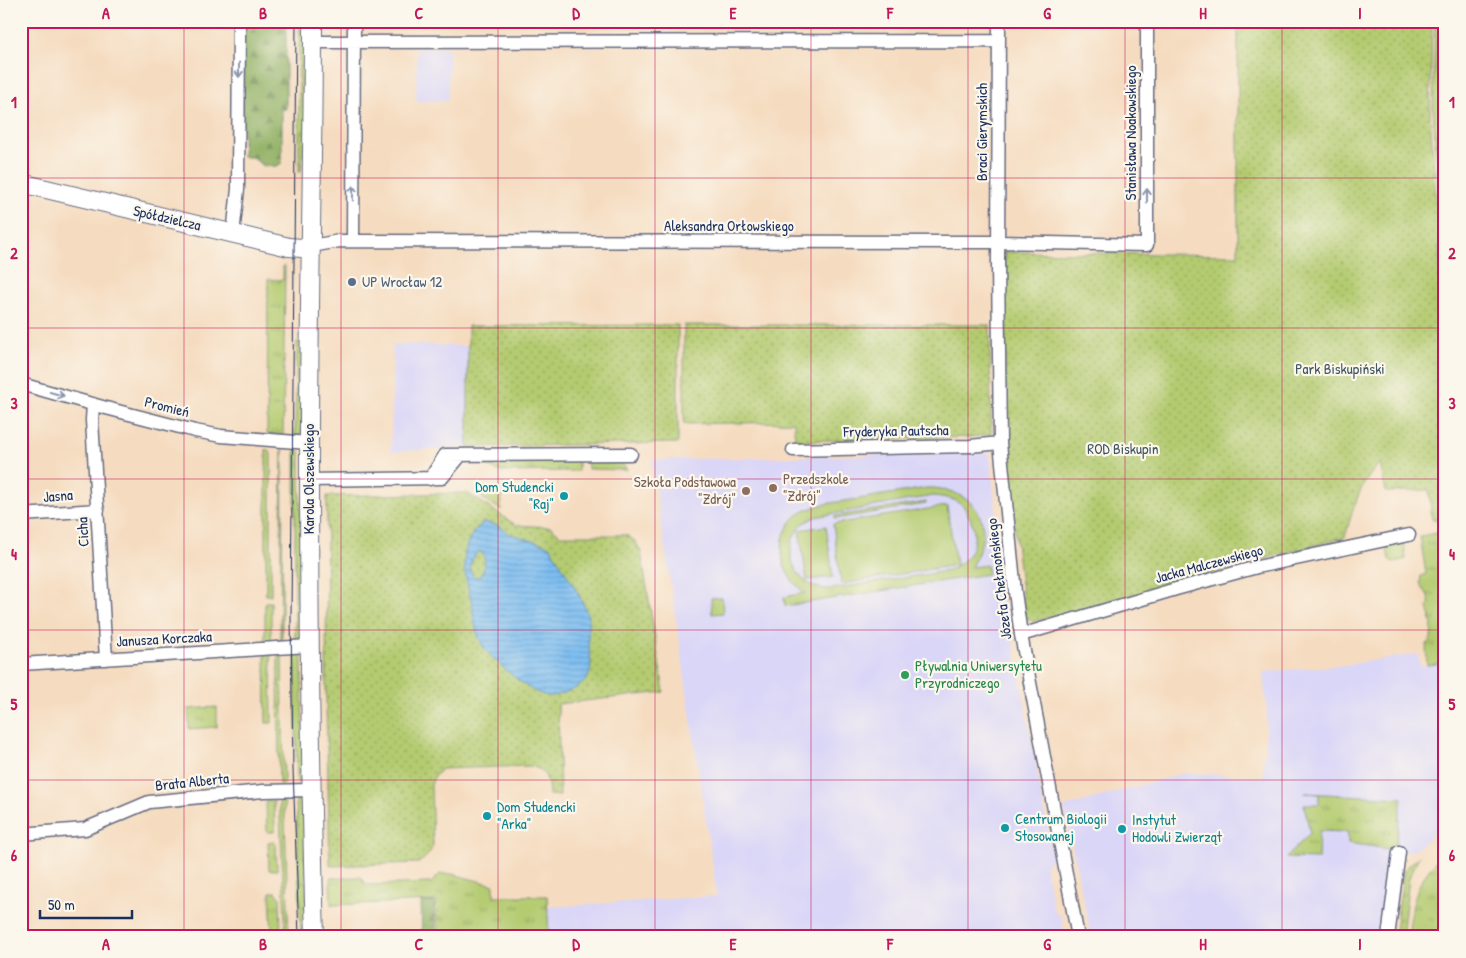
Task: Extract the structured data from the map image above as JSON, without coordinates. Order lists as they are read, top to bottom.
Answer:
{
  "streets": {
    "street": [
      "Braci Gierymskich",
      "Stanisława Noakowskiego",
      "Spółdzielcza",
      "Aleksandra Orłowskiego",
      "Promień",
      "Fryderyka Pautscha",
      "Karola Olszewskiego",
      "Jasna",
      "Cicha",
      "Jacka Malczewskiego",
      "Józefa Chełmońskiego",
      "Janusza Korczaka",
      "Brata Alberta"
    ]
  },
  "crossings": [
    ["Braci Gierymskich", "Aleksandra Orłowskiego"],
    ["Braci Gierymskich", "Józefa Chełmońskiego"],
    ["Stanisława Noakowskiego", "Aleksandra Orłowskiego"],
    ["Spółdzielcza", "Aleksandra Orłowskiego"],
    ["Spółdzielcza", "Karola Olszewskiego"],
    ["Aleksandra Orłowskiego", "Karola Olszewskiego"],
    ["Aleksandra Orłowskiego", "Józefa Chełmońskiego"],
    ["Promień", "Karola Olszewskiego"],
    ["Promień", "Cicha"],
    ["Fryderyka Pautscha", "Józefa Chełmońskiego"],
    ["Karola Olszewskiego", "Janusza Korczaka"],
    ["Karola Olszewskiego", "Brata Alberta"],
    ["Jasna", "Cicha"],
    ["Cicha", "Janusza Korczaka"],
    ["Jacka Malczewskiego", "Józefa Chełmońskiego"]
  ],
  "one_way": ["Stanisława Noakowskiego"],
  "parks": ["Park Biskupiński", "ROD Biskupin"],
  "places": [
    "UP Wrocław 12",
    "Przedszkole \"Zdrój\"",
    "Szkoła Podstawowa \"Zdrój\"",
    "Dom Studencki \"Raj\"",
    "Pływalnia Uniwersytetu Przyrodniczego",
    "Dom Studencki \"Arka\"",
    "Centrum Biologii Stosowanej",
    "Instytut Hodowli Zwierząt"
  ],
  "scale_bar": "50 m",
  "grid": {
    "columns": [
      "A",
      "B",
      "C",
      "D",
      "E",
      "F",
      "G",
      "H",
      "I"
    ],
    "rows": [
      "1",
      "2",
      "3",
      "4",
      "5",
      "6"
    ]
  }
}
